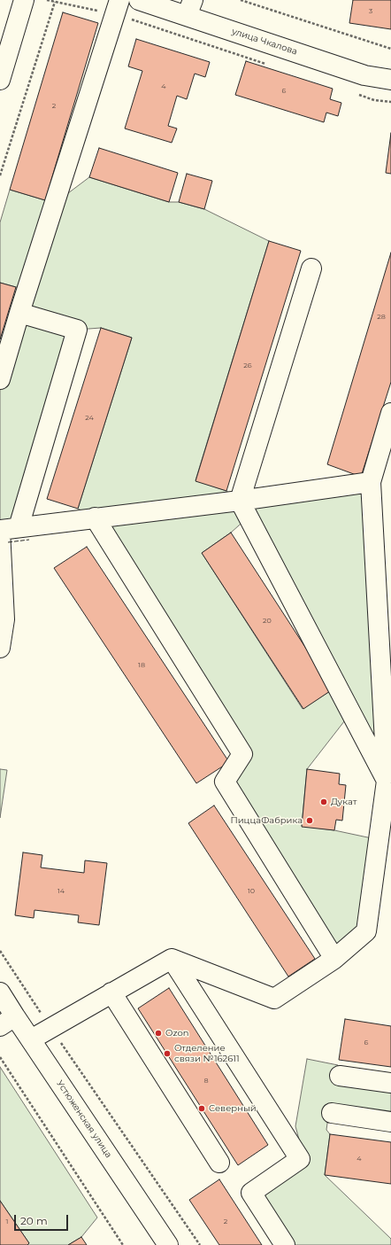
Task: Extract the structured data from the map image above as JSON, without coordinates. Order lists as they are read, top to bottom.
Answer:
{
  "streets": {
    "street": ["улица Чкалова", "Устюженская улица"]
  },
  "places": [
    "Дукат",
    "ПиццаФабрика",
    "Ozon",
    "Отделение связи №162611",
    "Северный"
  ],
  "house_numbers": [
    "3",
    "4",
    "6",
    "2",
    "28",
    "26",
    "24",
    "20",
    "18",
    "14",
    "10",
    "6",
    "8",
    "4",
    "1",
    "2"
  ],
  "scale_bar": "20 m"
}
